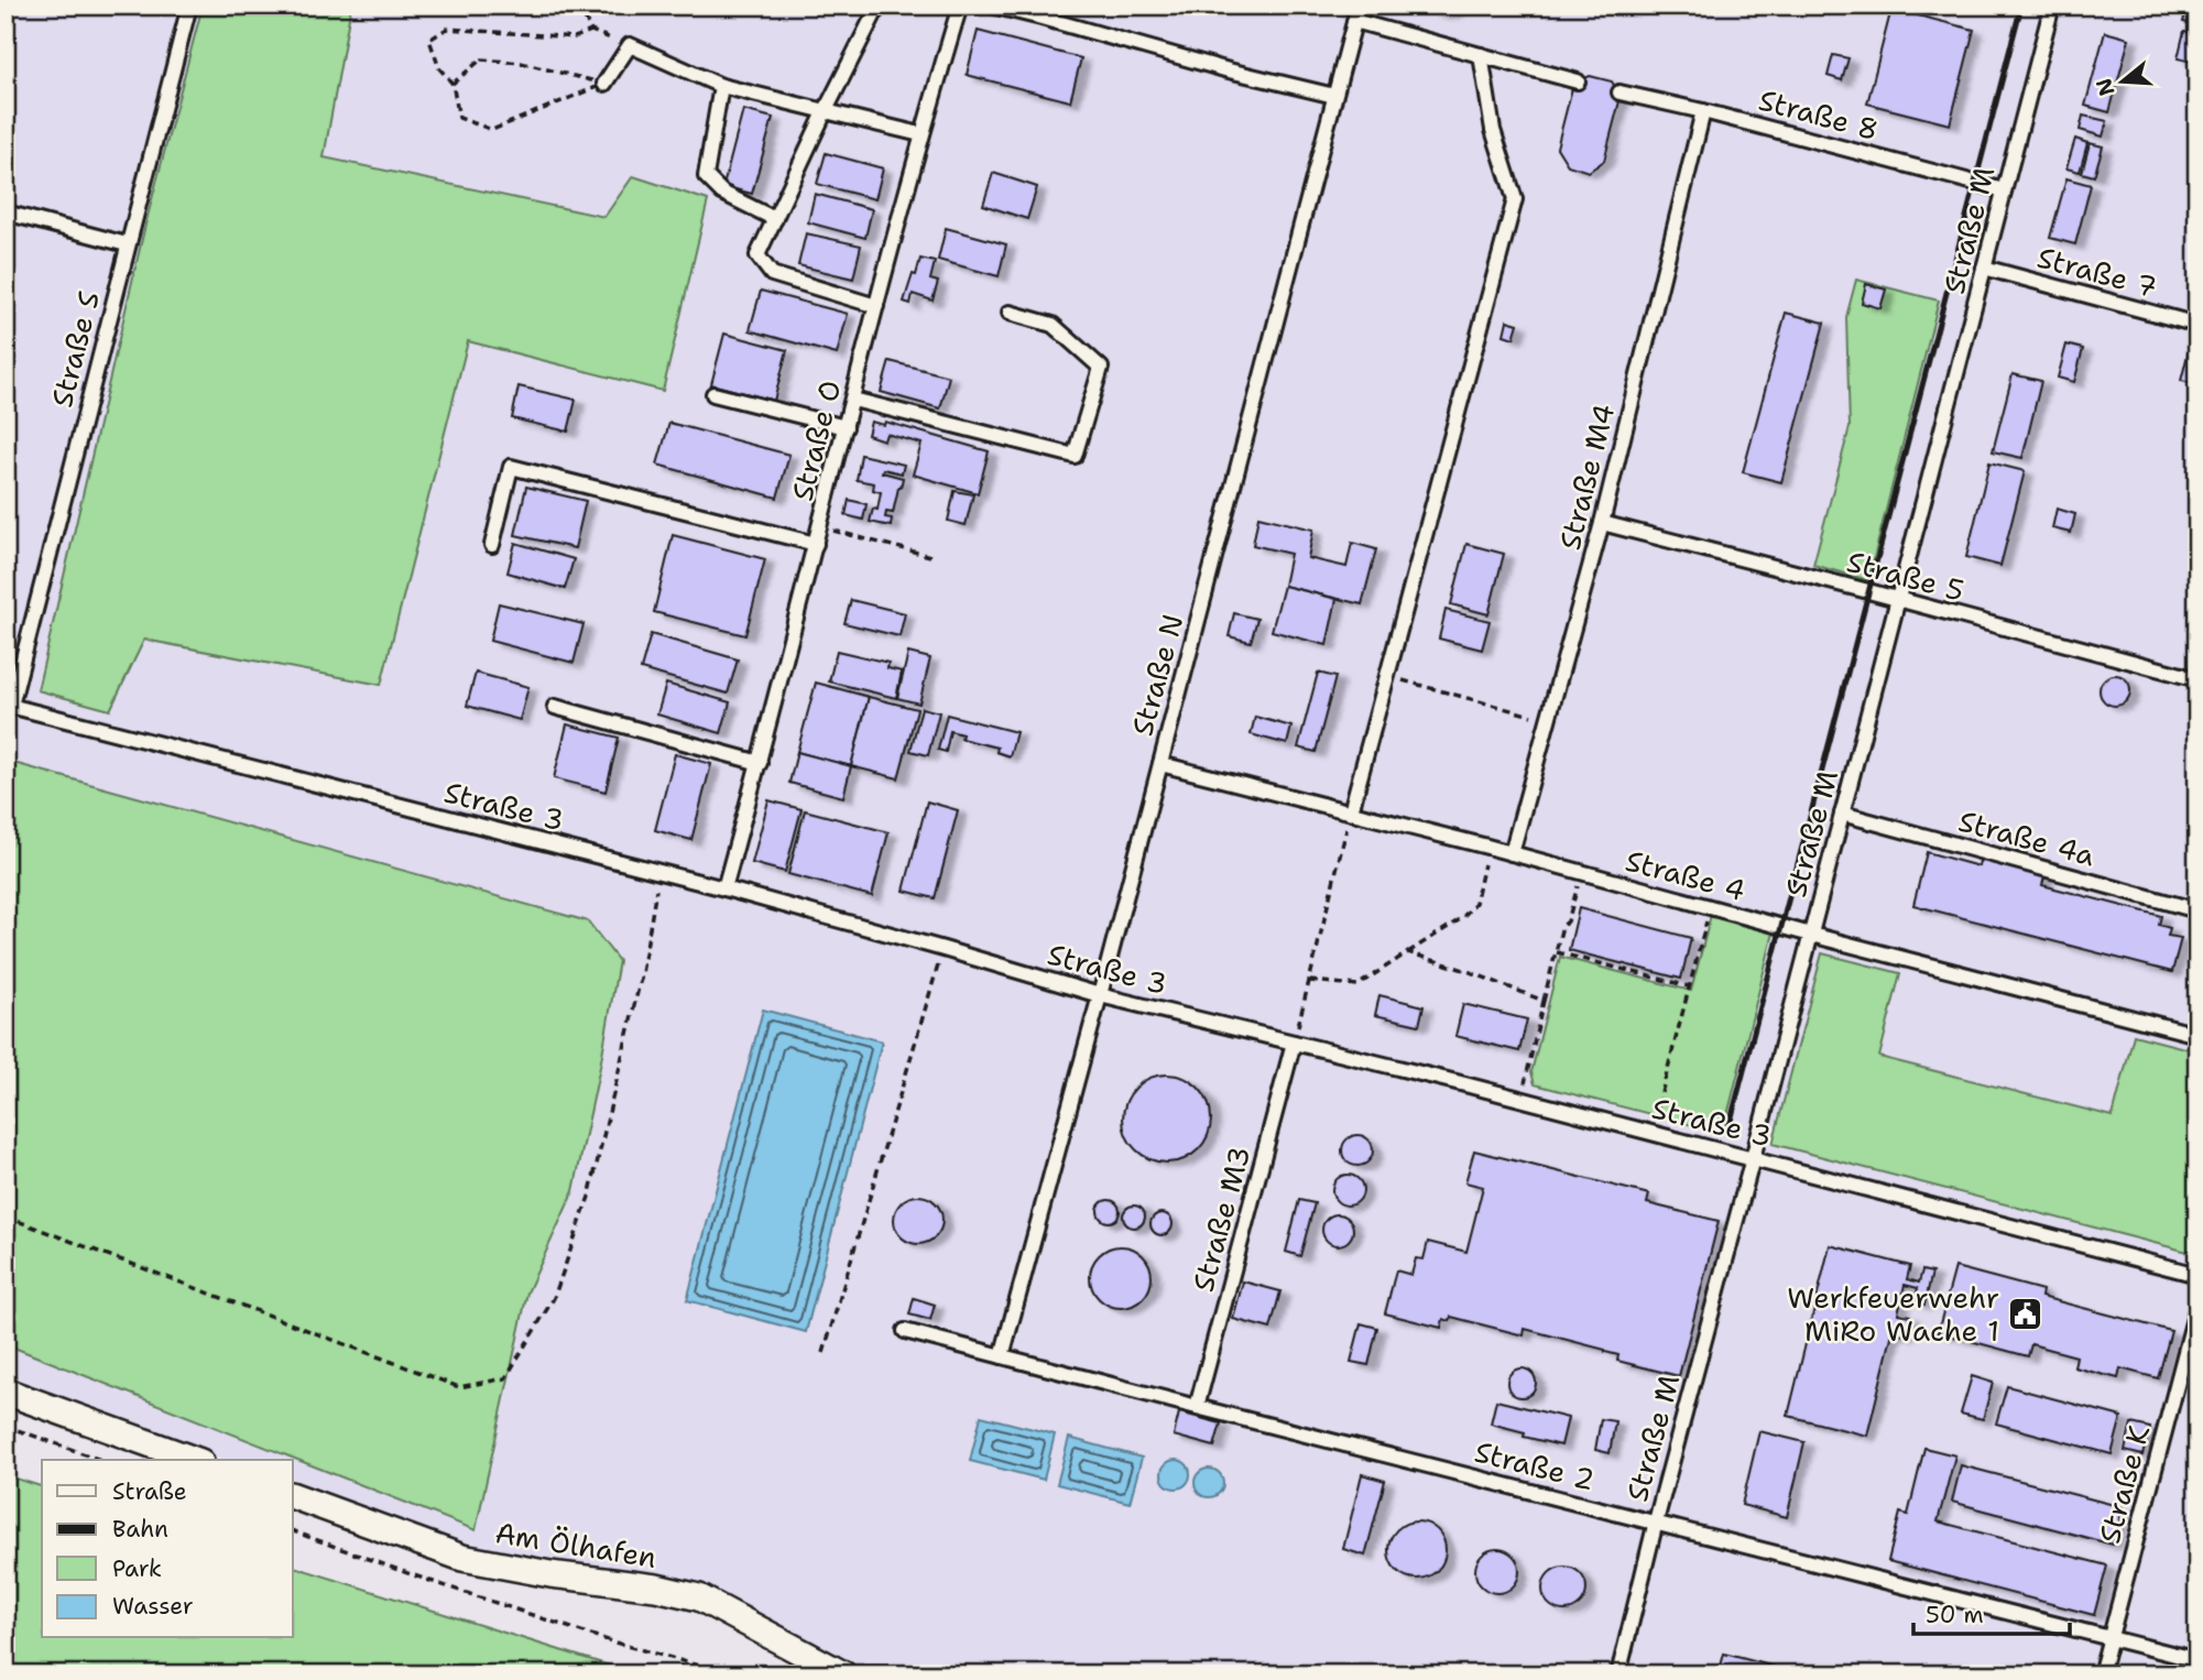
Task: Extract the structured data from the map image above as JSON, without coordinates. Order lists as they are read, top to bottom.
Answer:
{
  "streets": {
    "street": ["Am Ölhafen"],
    "lane": [
      "Straße 8",
      "Straße M",
      "Straße 7",
      "Straße S",
      "Straße O",
      "Straße M4",
      "Straße 5",
      "Straße N",
      "Straße 3",
      "Straße 4a",
      "Straße 4",
      "Straße M3",
      "Straße 2",
      "Straße K"
    ]
  },
  "crossings": [
    ["Straße 8", "Straße M"],
    ["Straße 8", "Straße M4"],
    ["Straße M", "Straße 7"],
    ["Straße M", "Straße 5"],
    ["Straße M", "Straße 3"],
    ["Straße M", "Straße 4a"],
    ["Straße M", "Straße 4"],
    ["Straße M", "Straße 2"],
    ["Straße S", "Straße 3"],
    ["Straße O", "Straße 3"],
    ["Straße M4", "Straße 5"],
    ["Straße M4", "Straße 4"],
    ["Straße N", "Straße 3"],
    ["Straße N", "Straße 4"],
    ["Straße N", "Straße 2"],
    ["Straße 3", "Straße M3"],
    ["Straße M3", "Straße 2"],
    ["Straße 2", "Straße K"]
  ],
  "places": {
    "public building": ["Werkfeuerwehr MiRo Wache 1"]
  },
  "legend": [
    "Straße",
    "Bahn",
    "Park",
    "Wasser"
  ],
  "scale_bar": "50 m",
  "north": "left"
}
